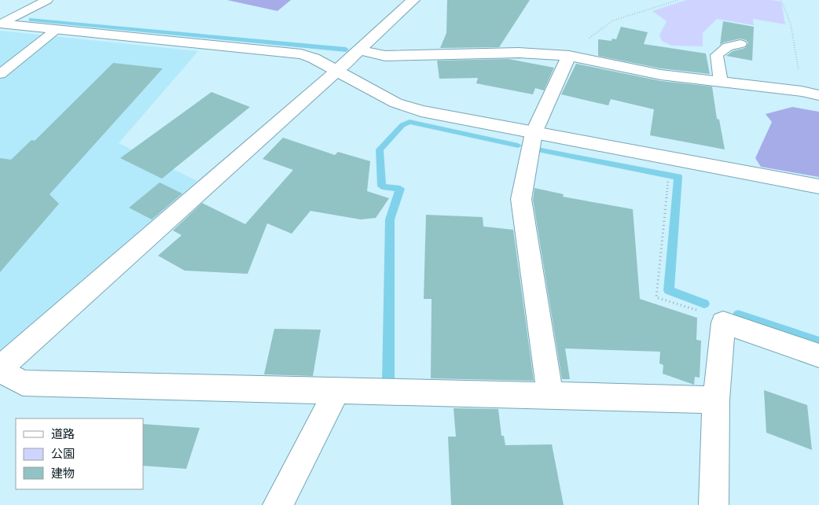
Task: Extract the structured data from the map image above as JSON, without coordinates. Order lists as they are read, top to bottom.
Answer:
{
  "legend": ["道路", "公園", "建物"]
}
